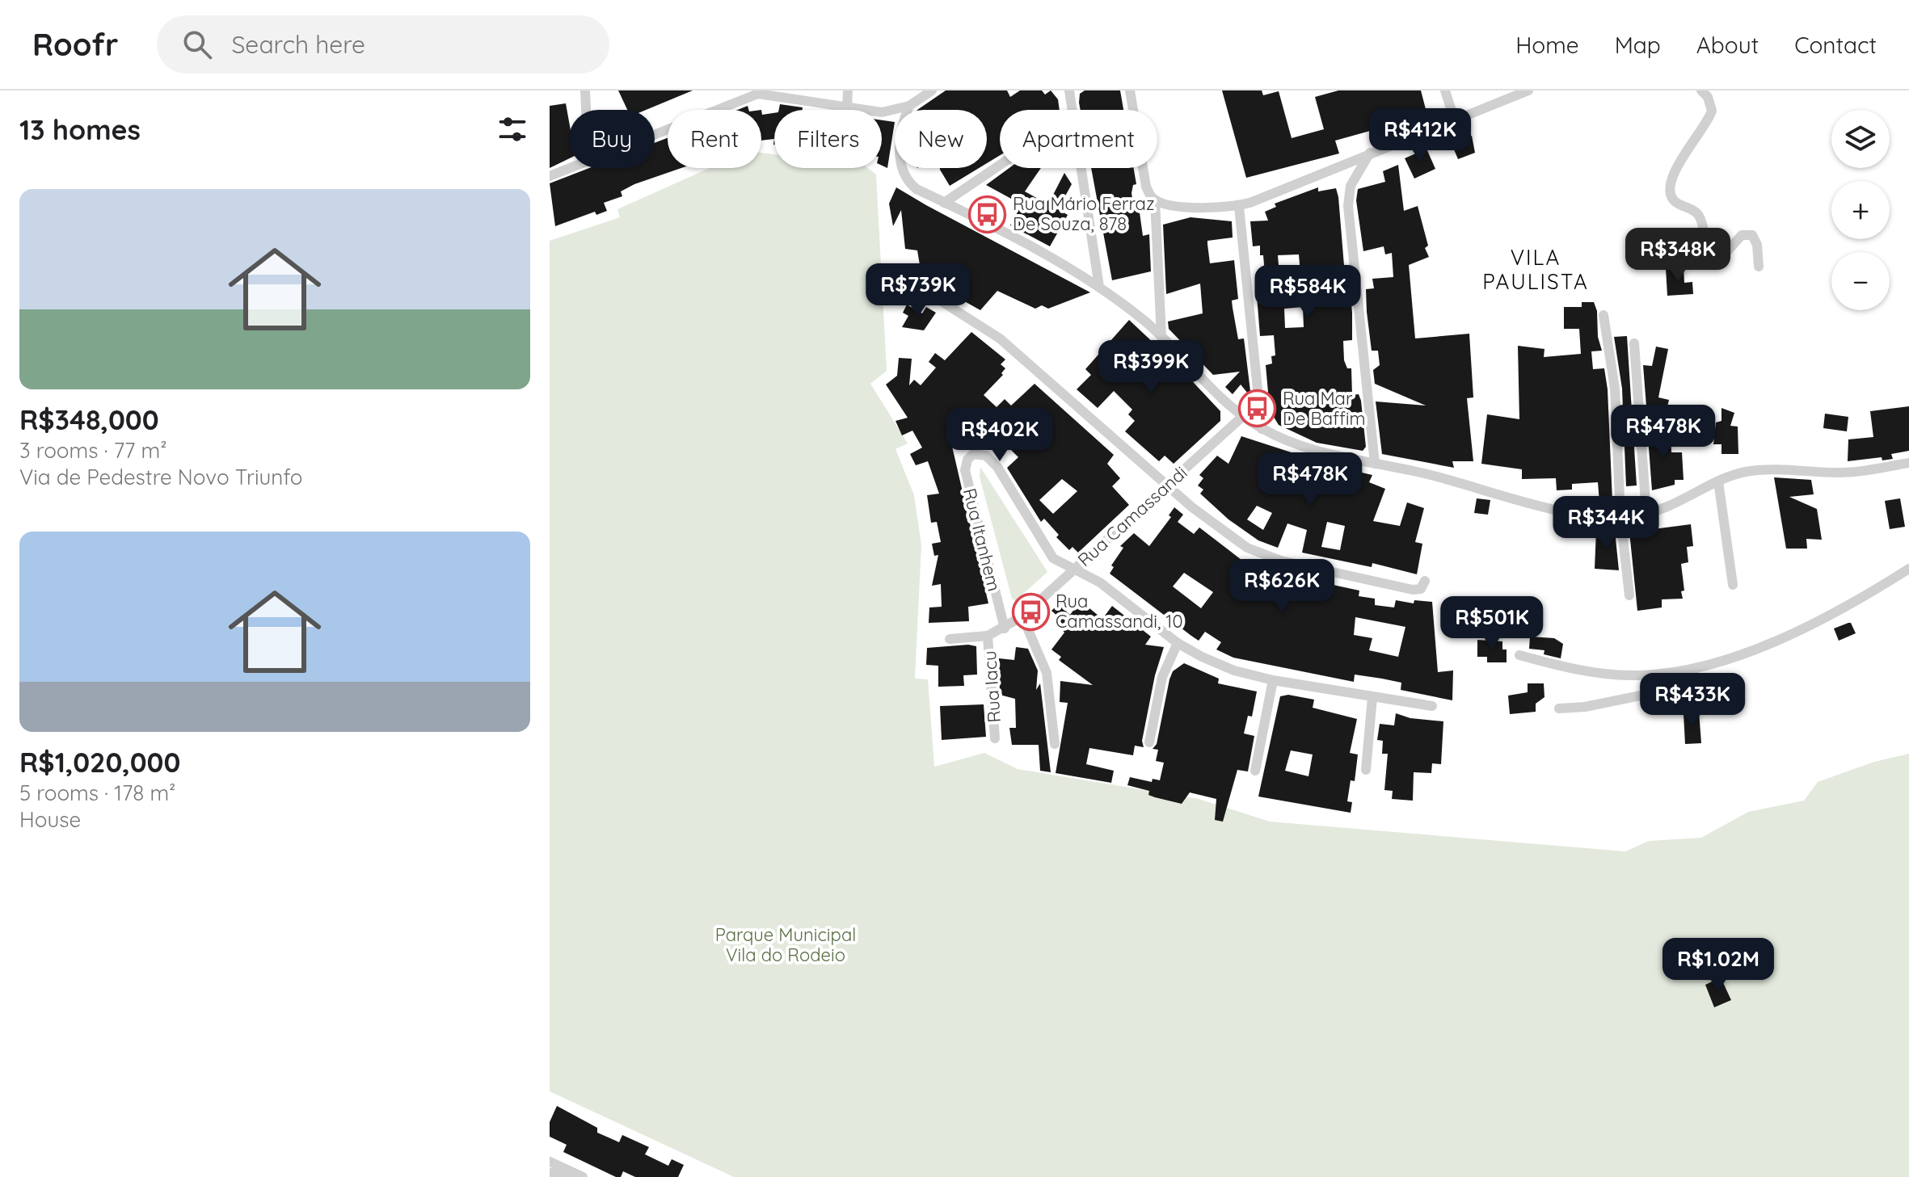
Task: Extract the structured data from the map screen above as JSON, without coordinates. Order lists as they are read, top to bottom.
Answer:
{
  "streets": {
    "street": ["Rua Camassandi", "Rua Itanhem", "Rua Iacu"]
  },
  "crossings": [
    ["Rua Camassandi", "Rua Itanhem"],
    ["Rua Camassandi", "Rua Iacu"]
  ],
  "districts": ["VILA PAULISTA"],
  "parks": ["Parque Municipal Vila do Rodeio"],
  "places": {
    "bus stop": ["Rua Mário Ferraz De Souza, 878", "Rua Mar De Baffim", "Rua Camassandi, 10"]
  },
  "page": {
    "header": "Roofr",
    "search": "Search here",
    "nav": [
      "Home",
      "Map",
      "About",
      "Contact"
    ],
    "heading": "13 homes",
    "price": [
      "R$412K",
      "R$348K",
      "R$739K",
      "R$584K",
      "R$399K",
      "R$478K",
      "R$402K",
      "R$478K",
      "R$344K",
      "R$626K",
      "R$501K",
      "R$433K",
      "R$1.02M"
    ],
    "map_buttons": ["+", "−"],
    "chip": [
      "Buy",
      "Rent",
      "Filters",
      "New",
      "Apartment"
    ],
    "list": [
      {
        "name": "R$348,000",
        "note": "3 rooms · 77 m² · Via de Pedestre Novo Triunfo"
      },
      {
        "name": "R$1,020,000",
        "note": "5 rooms · 178 m² · House"
      }
    ]
  }
}
